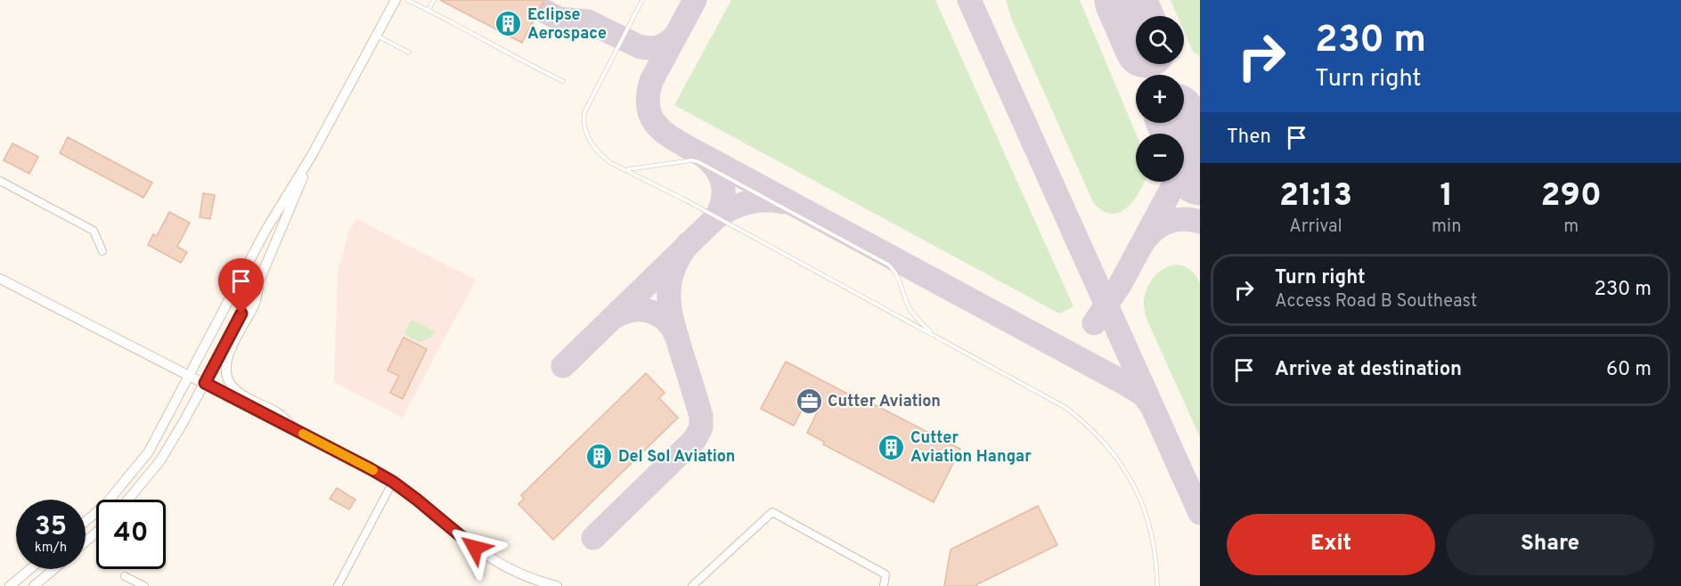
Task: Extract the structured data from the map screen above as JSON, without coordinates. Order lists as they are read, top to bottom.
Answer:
{
  "places": {
    "building": ["Eclipse Aerospace", "Cutter Aviation Hangar", "Del Sol Aviation"],
    "office": ["Cutter Aviation"]
  },
  "page": {
    "turn": ["230 m", "Turn right"],
    "map_buttons": ["+", "−"],
    "then": "Then",
    "eta": [
      "21:13",
      "Arrival",
      "1",
      "min",
      "290",
      "m"
    ],
    "list": [
      {
        "name": "Turn right",
        "note": "Access Road B Southeast",
        "value": "230 m"
      },
      {
        "name": "Arrive at destination",
        "value": "60 m"
      }
    ],
    "speed": "35 km/h",
    "limit": "40",
    "buttons": ["Exit", "Share"]
  }
}
